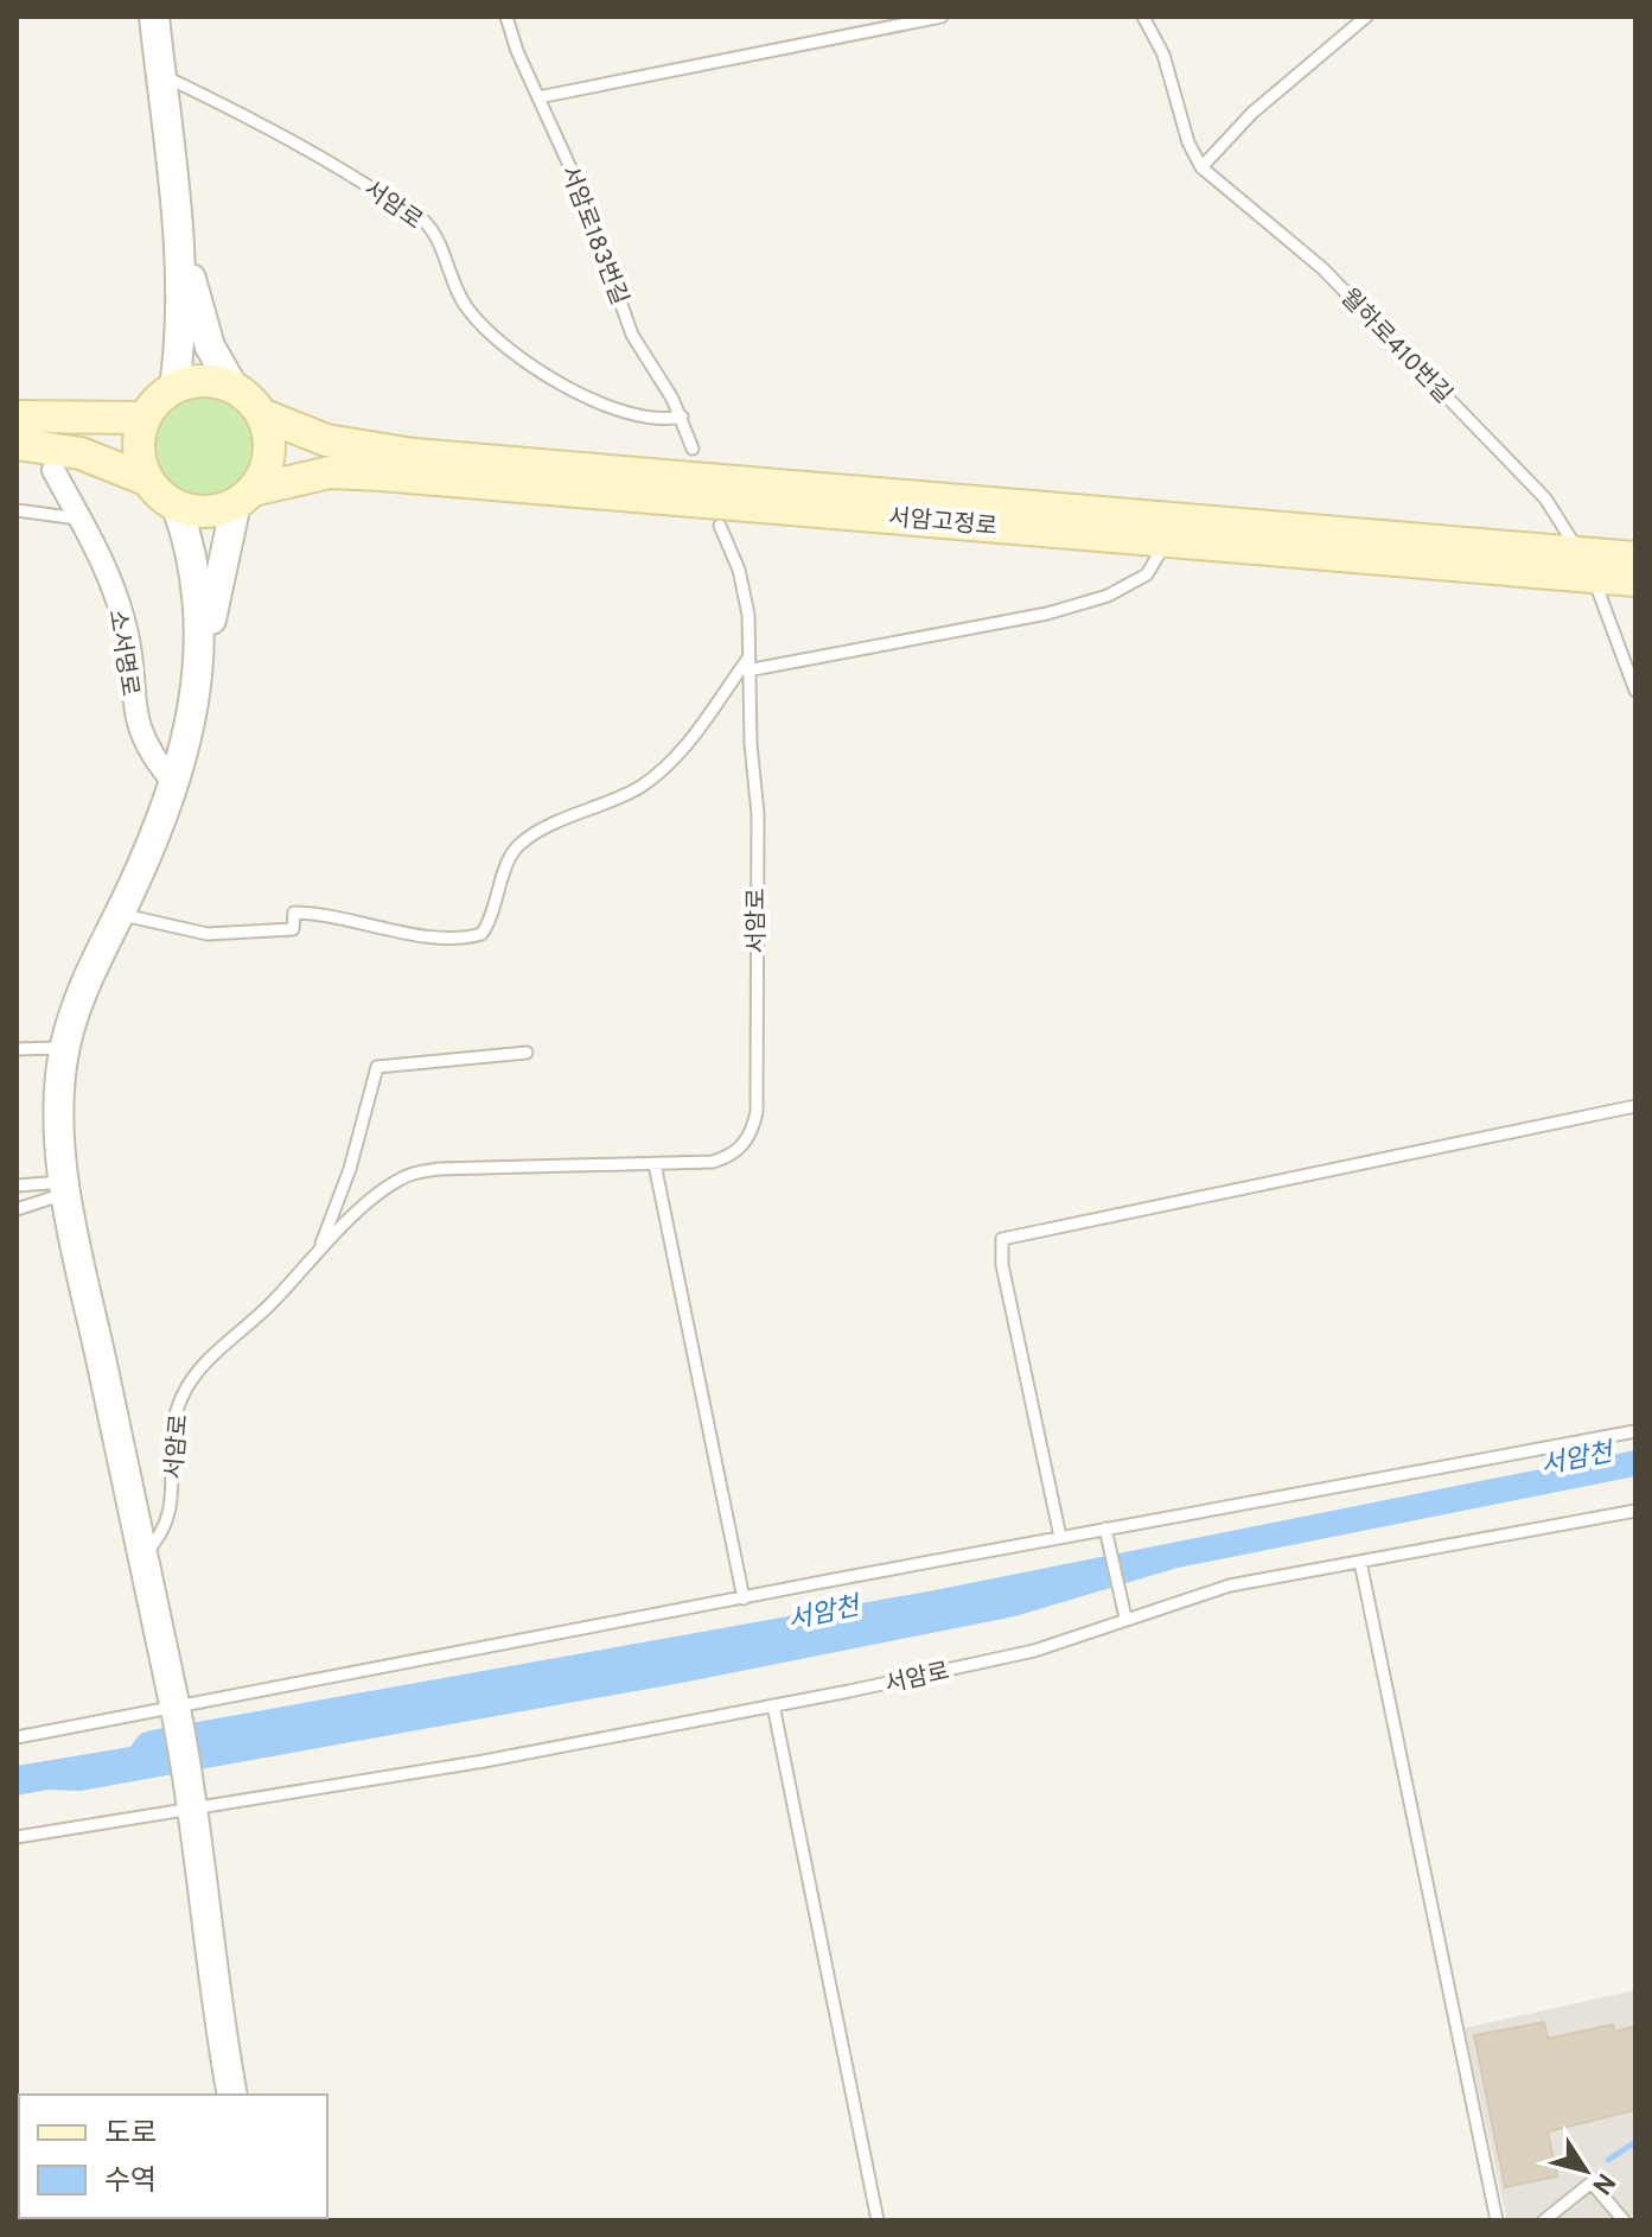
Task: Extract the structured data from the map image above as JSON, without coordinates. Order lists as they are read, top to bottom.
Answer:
{
  "streets": {
    "main road": ["서암고정로"],
    "street": ["서암로", "소서명로"],
    "lane": ["서암로183번길", "월하로410번길"]
  },
  "crossings": [
    ["서암로", "서암로183번길"],
    ["서암로", "서암고정로"],
    ["서암로", "소서명로"],
    ["월하로410번길", "서암고정로"]
  ],
  "water": ["서암천"],
  "legend": ["도로", "수역"],
  "north": "bottom right"
}
